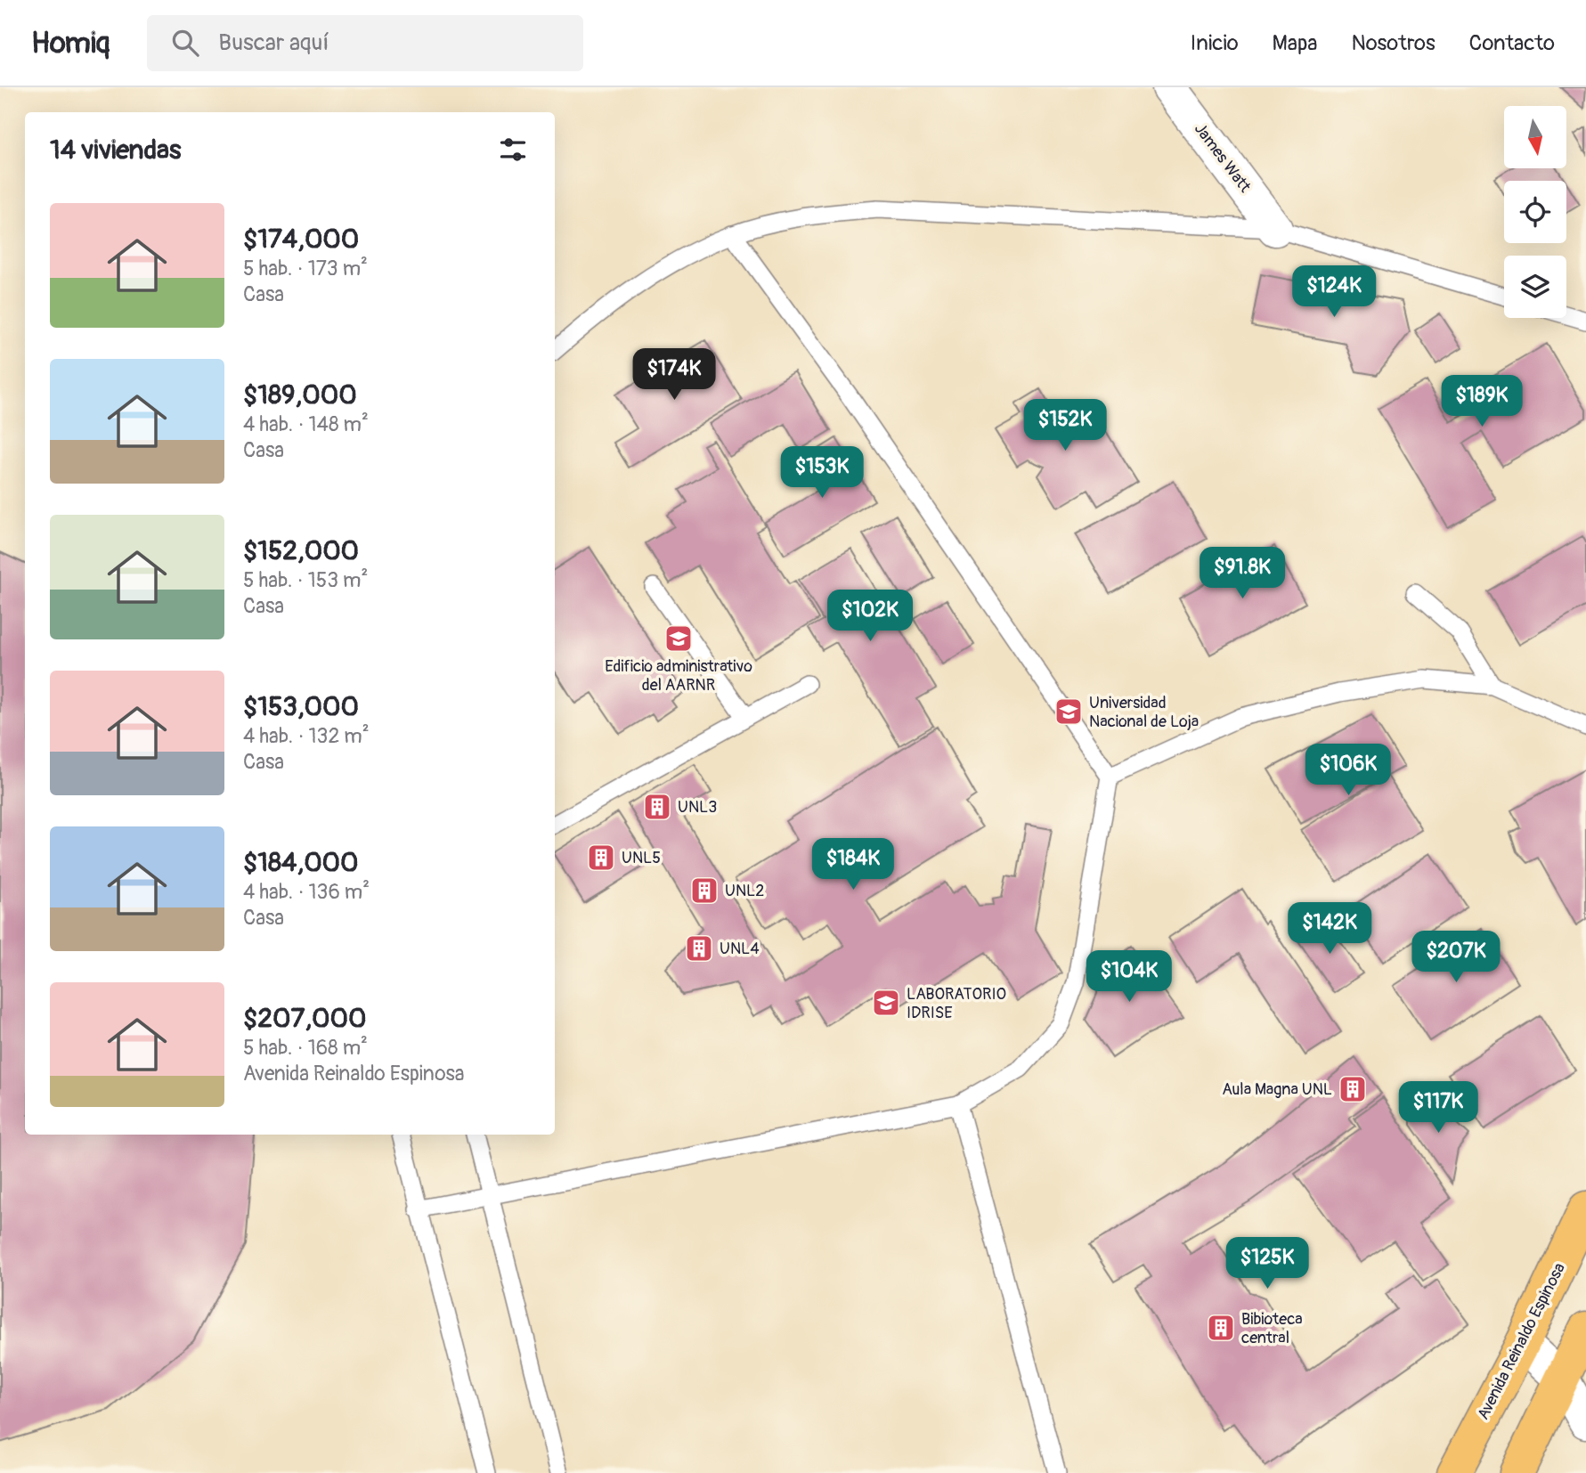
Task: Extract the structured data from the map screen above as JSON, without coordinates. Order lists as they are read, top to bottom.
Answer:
{
  "streets": {
    "main road": ["Avenida Reinaldo Espinosa"],
    "street": ["James Watt"]
  },
  "places": {
    "school or university": ["Edificio administrativo del AARNR", "Universidad Nacional de Loja", "LABORATORIO IDRISE"],
    "building": [
      "UNL3",
      "UNL5",
      "UNL2",
      "UNL4",
      "Aula Magna UNL",
      "Bibioteca central"
    ]
  },
  "north": "bottom",
  "page": {
    "header": "Homiq",
    "search": "Buscar aquí",
    "nav": [
      "Inicio",
      "Mapa",
      "Nosotros",
      "Contacto"
    ],
    "heading": "14 viviendas",
    "list": [
      {
        "name": "$174,000",
        "note": "5 hab. · 173 m² · Casa"
      },
      {
        "name": "$189,000",
        "note": "4 hab. · 148 m² · Casa"
      },
      {
        "name": "$152,000",
        "note": "5 hab. · 153 m² · Casa"
      },
      {
        "name": "$153,000",
        "note": "4 hab. · 132 m² · Casa"
      },
      {
        "name": "$184,000",
        "note": "4 hab. · 136 m² · Casa"
      },
      {
        "name": "$207,000",
        "note": "5 hab. · 168 m² · Avenida Reinaldo Espinosa"
      }
    ],
    "price": [
      "$124K",
      "$174K",
      "$189K",
      "$152K",
      "$153K",
      "$91.8K",
      "$102K",
      "$106K",
      "$184K",
      "$142K",
      "$207K",
      "$104K",
      "$117K",
      "$125K"
    ]
  }
}
